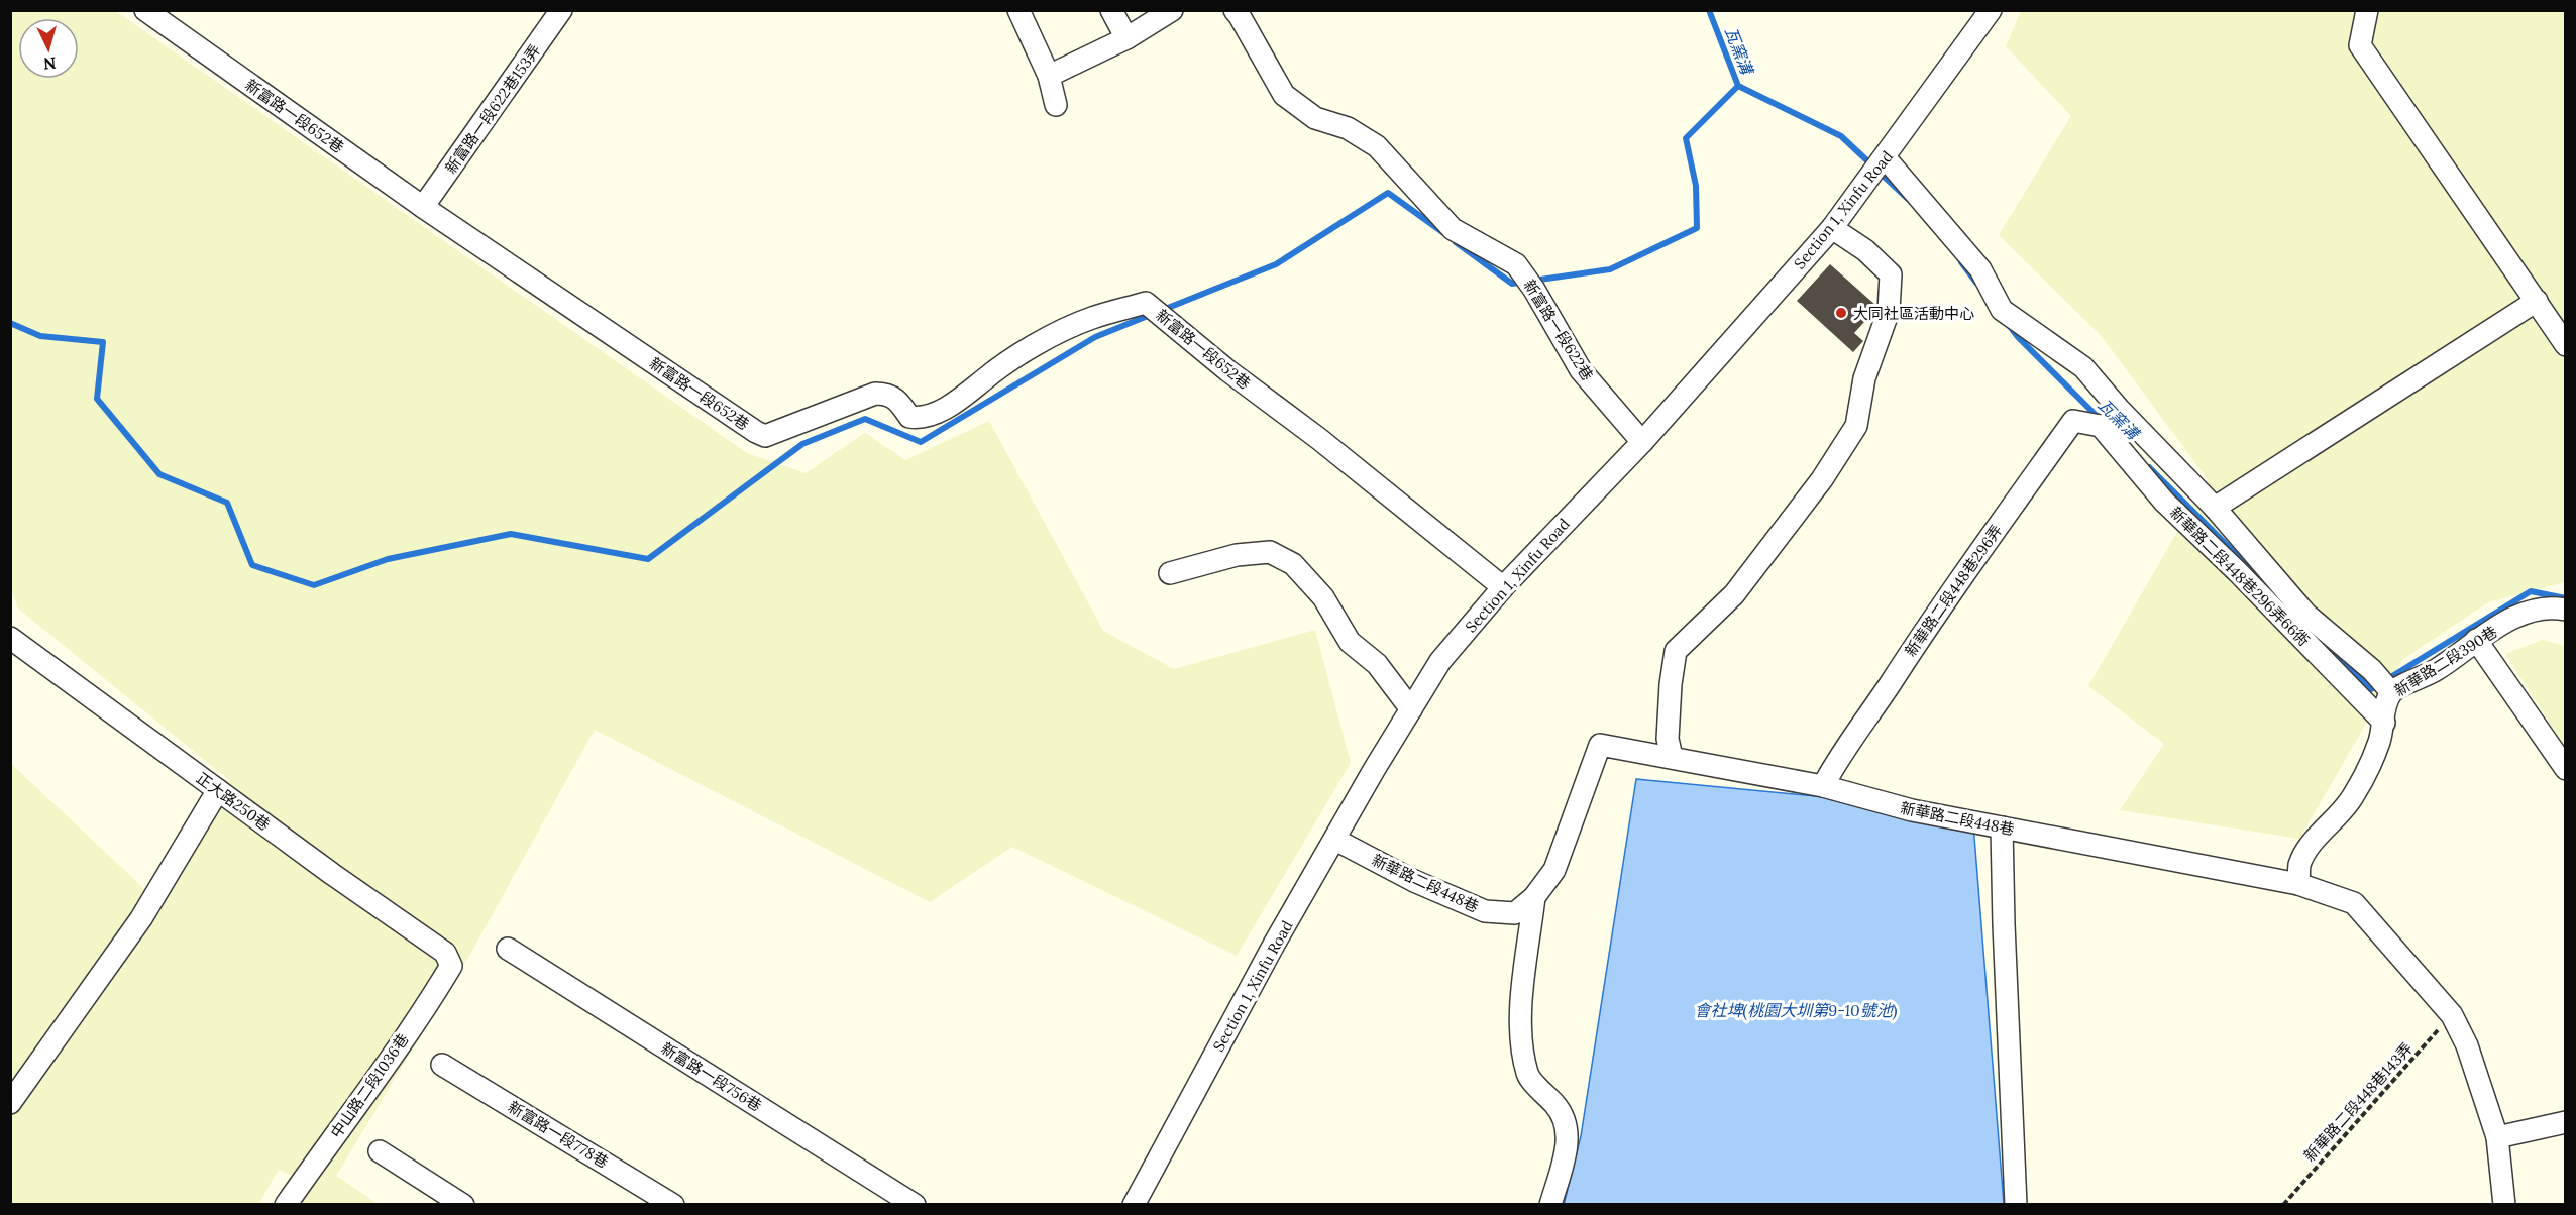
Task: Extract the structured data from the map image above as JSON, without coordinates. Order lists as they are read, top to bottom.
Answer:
{
  "streets": {
    "street": [
      "新富路一段622巷153弄",
      "新富路一段652巷",
      "Section 1, Xinfu Road",
      "新富路一段622巷",
      "新華路二段448巷296弄66衖",
      "新華路二段448巷296弄",
      "新華路二段390巷",
      "正大路250巷",
      "新華路二段448巷",
      "新富路一段756巷",
      "中山路二段1036巷",
      "新富路一段778巷"
    ],
    "path": ["新華路二段448巷143弄"]
  },
  "crossings": [
    ["新富路一段622巷153弄", "新富路一段652巷"],
    ["新富路一段652巷", "Section 1, Xinfu Road"],
    ["Section 1, Xinfu Road", "新富路一段622巷"],
    ["Section 1, Xinfu Road", "新華路二段448巷"],
    ["新華路二段448巷296弄66衖", "新華路二段448巷296弄"],
    ["新華路二段448巷296弄66衖", "新華路二段390巷"],
    ["新華路二段448巷296弄", "新華路二段448巷"],
    ["新華路二段390巷", "新華路二段448巷"],
    ["正大路250巷", "中山路二段1036巷"],
    ["新華路二段448巷", "新華路二段448巷143弄"]
  ],
  "water": ["瓦窯溝", "會社埤(桃園大圳第9-10號池)"],
  "places": ["大同社區活動中心"],
  "north": "bottom"
}
